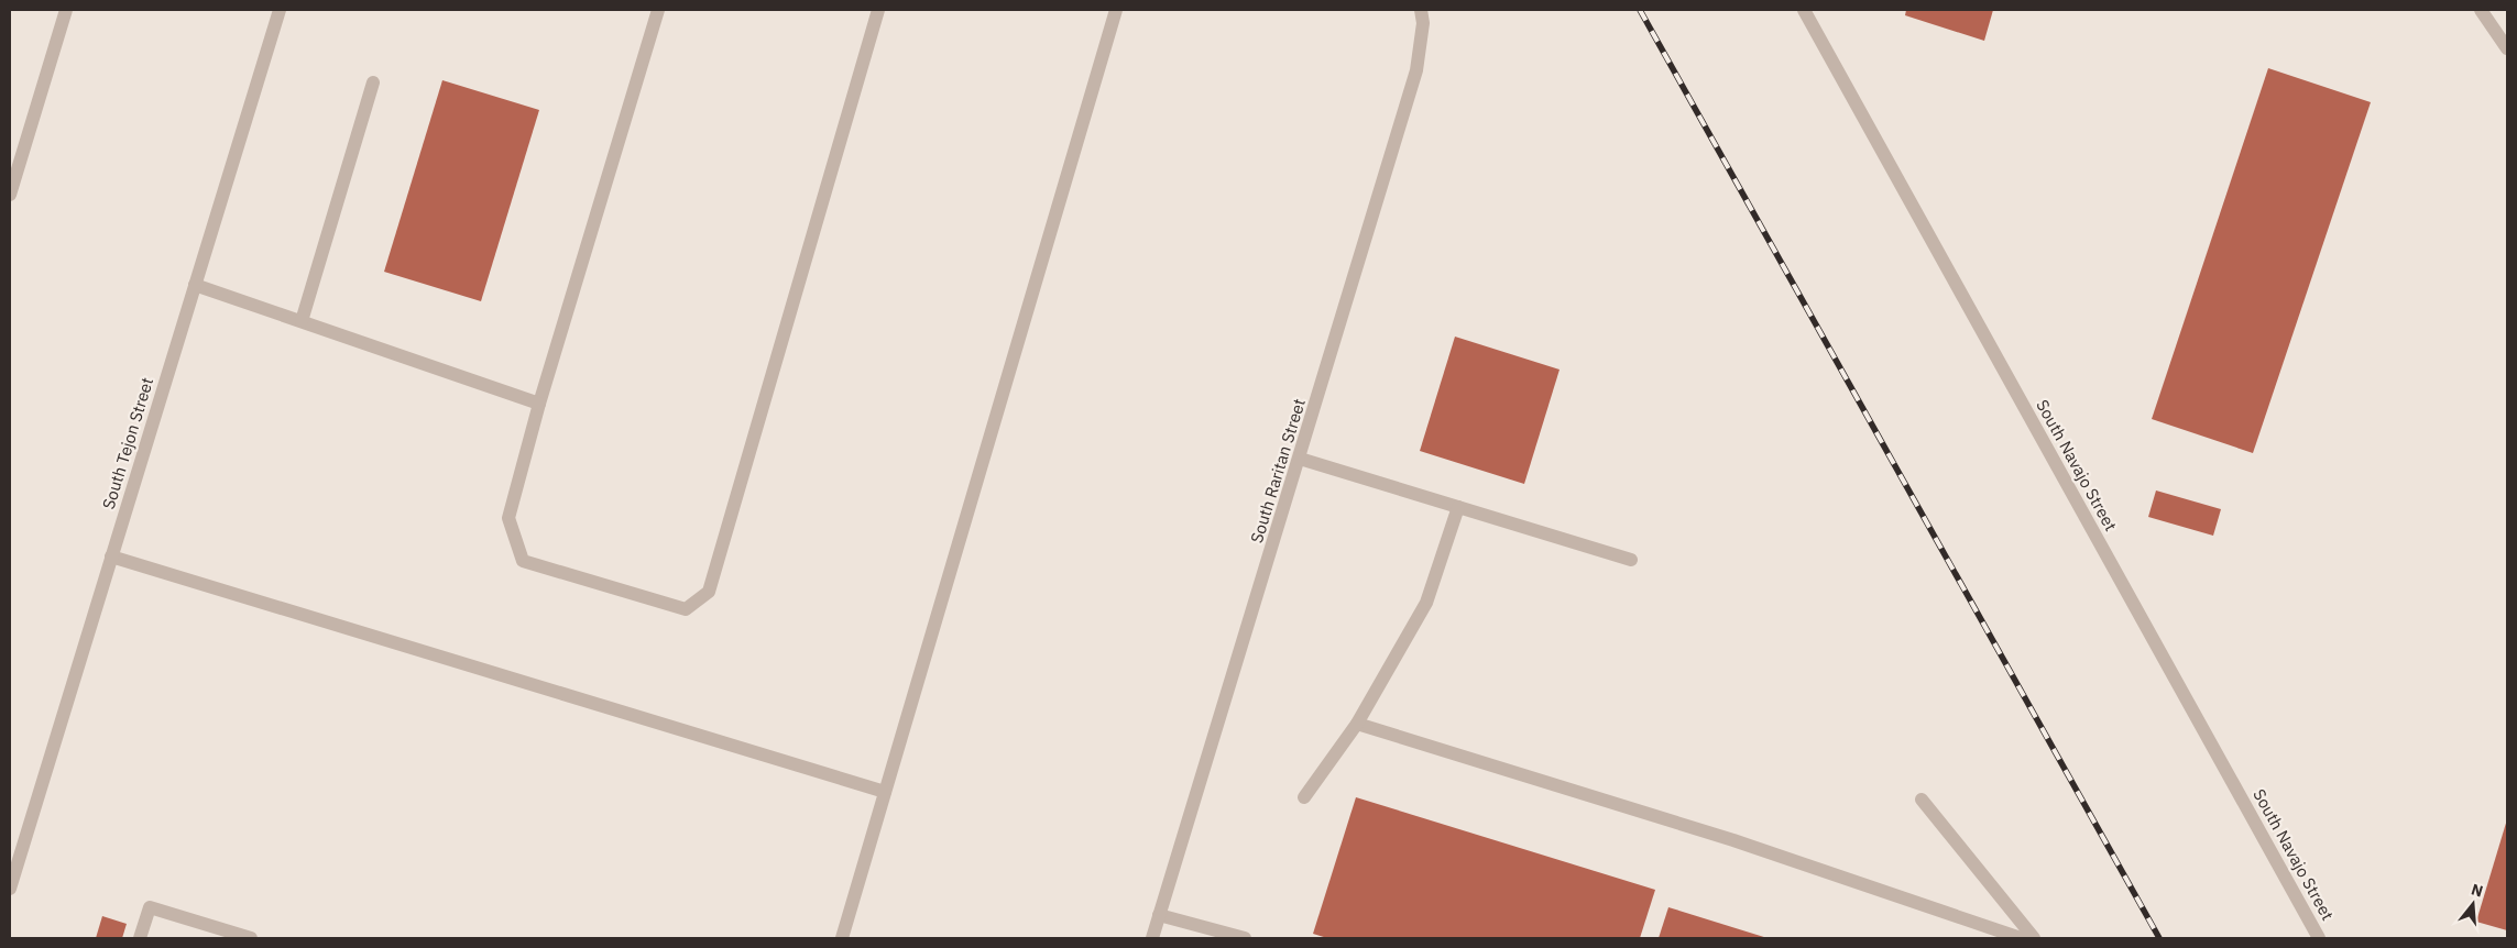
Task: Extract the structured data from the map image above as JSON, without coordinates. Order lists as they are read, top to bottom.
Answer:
{
  "streets": {
    "street": ["South Tejon Street", "South Navajo Street", "South Raritan Street"]
  },
  "north": "top"
}
